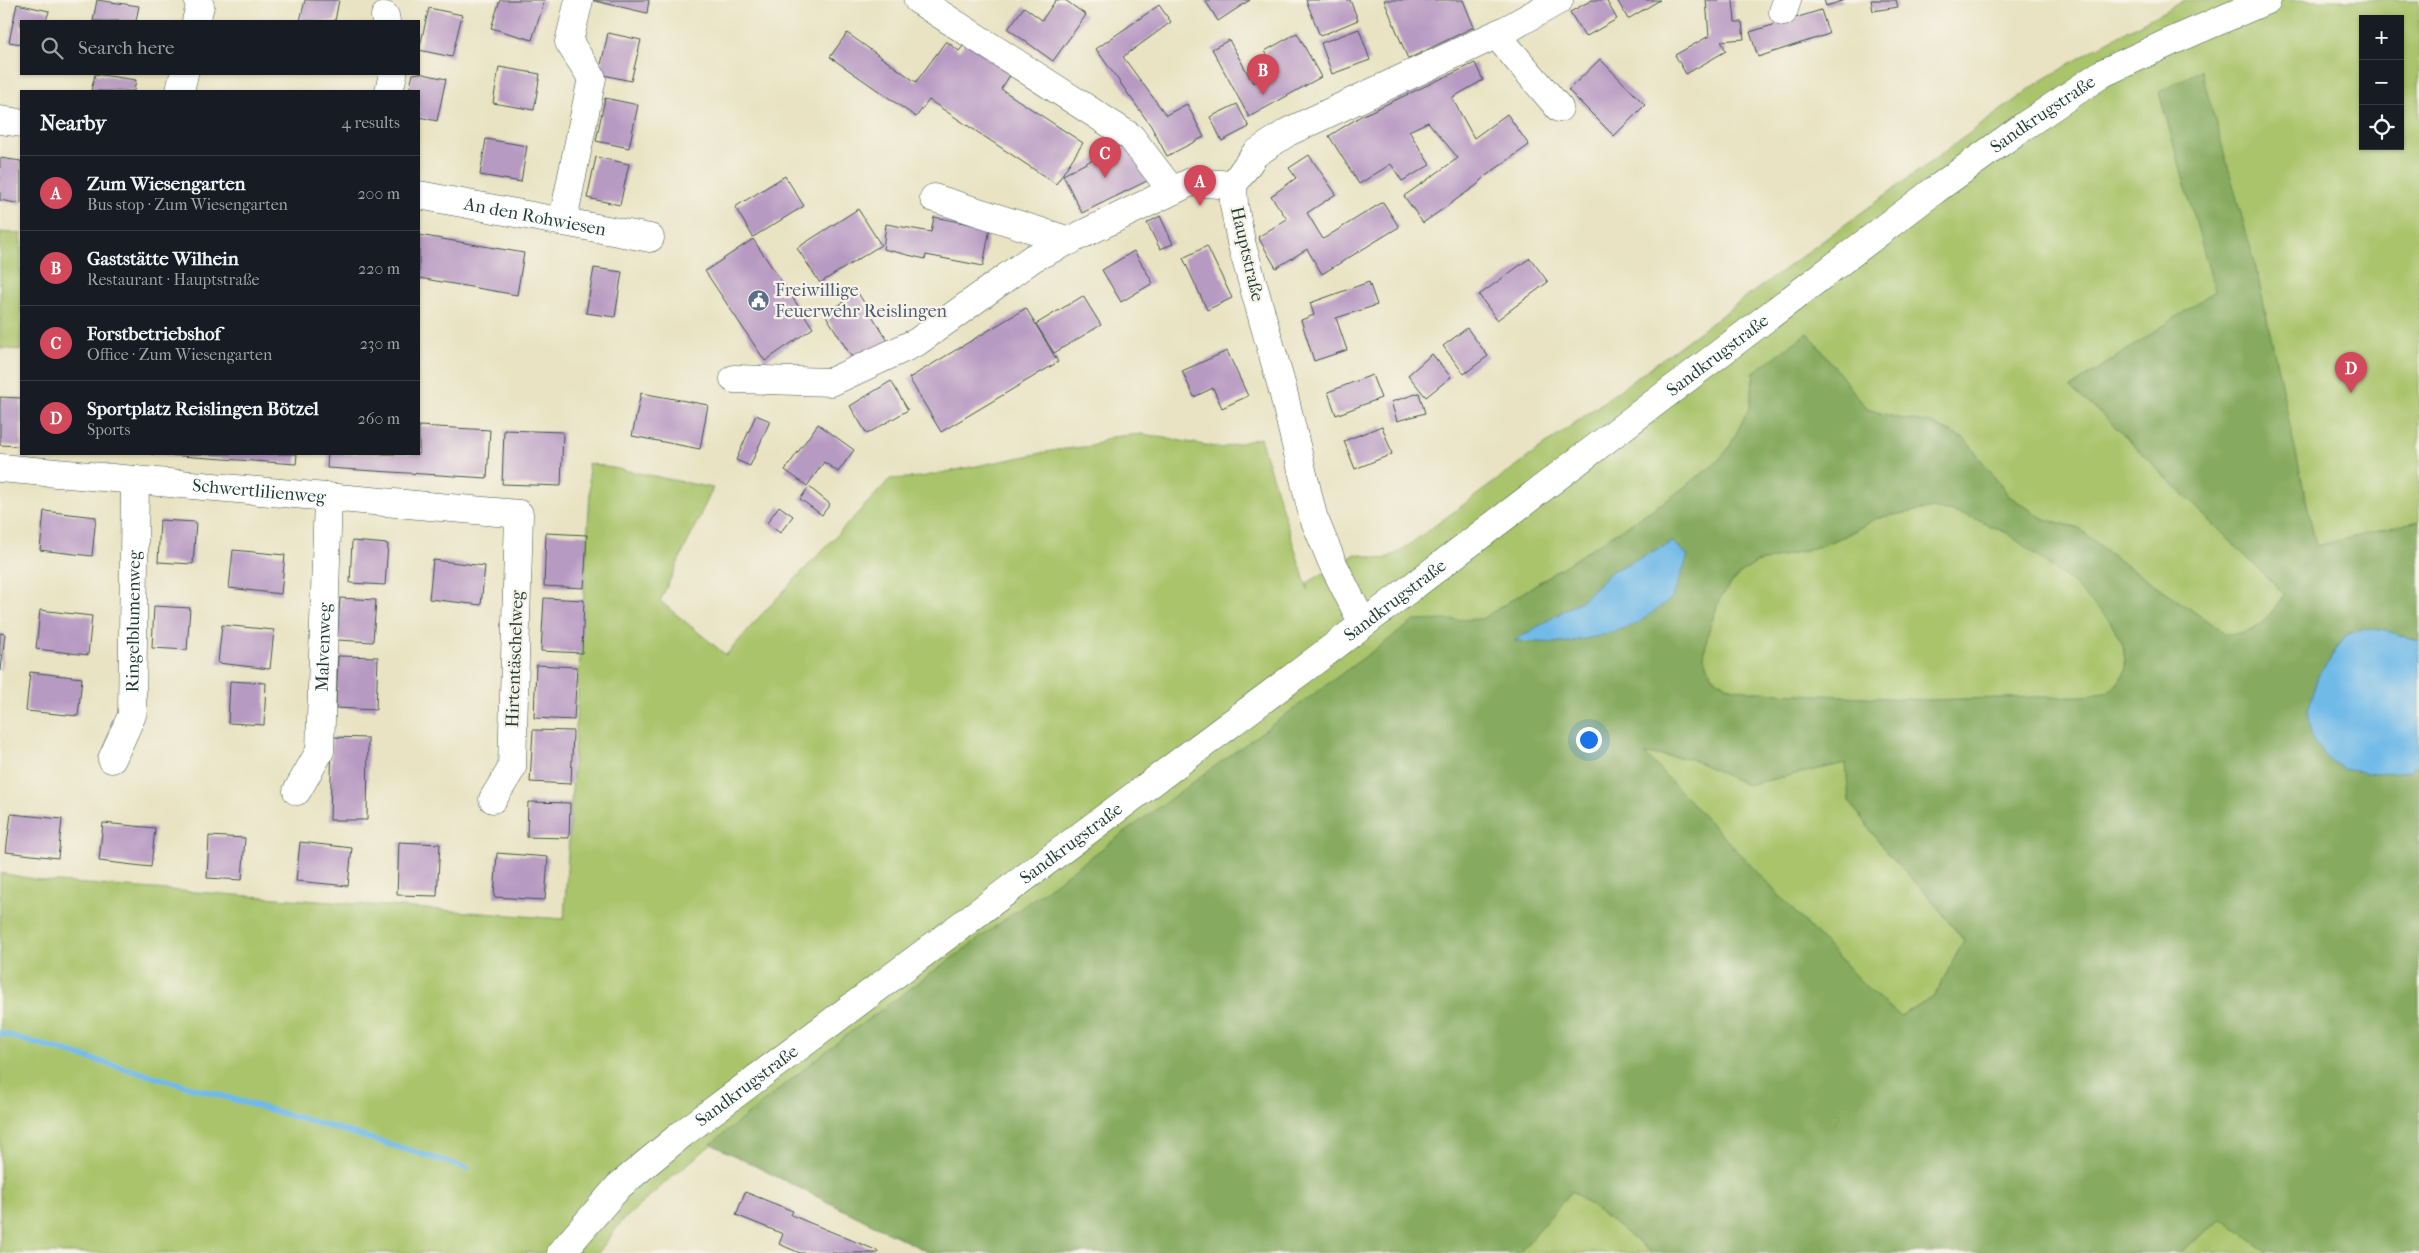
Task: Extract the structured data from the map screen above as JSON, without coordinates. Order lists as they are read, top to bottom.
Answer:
{
  "streets": {
    "street": [
      "Sandkrugstraße",
      "An den Rohwiesen",
      "Hauptstraße",
      "Schwertlilienweg",
      "Ringelblumenweg",
      "Malvenweg",
      "Hirtentäschelweg"
    ]
  },
  "crossings": [
    ["Sandkrugstraße", "Hauptstraße"],
    ["Schwertlilienweg", "Ringelblumenweg"],
    ["Schwertlilienweg", "Malvenweg"],
    ["Schwertlilienweg", "Hirtentäschelweg"]
  ],
  "places": {
    "public building": ["Freiwillige Feuerwehr Reislingen"]
  },
  "page": {
    "map_buttons": ["+", "−"],
    "search": "Search here",
    "pins": [
      "B",
      "C",
      "A",
      "D"
    ],
    "heading": ["Nearby", "4 results"],
    "list": [
      {
        "mark": "A",
        "name": "Zum Wiesengarten",
        "note": "Bus stop · Zum Wiesengarten",
        "value": "200 m"
      },
      {
        "mark": "B",
        "name": "Gaststätte Wilhein",
        "note": "Restaurant · Hauptstraße",
        "value": "220 m"
      },
      {
        "mark": "C",
        "name": "Forstbetriebshof",
        "note": "Office · Zum Wiesengarten",
        "value": "230 m"
      },
      {
        "mark": "D",
        "name": "Sportplatz Reislingen Bötzel",
        "note": "Sports",
        "value": "260 m"
      }
    ]
  }
}
